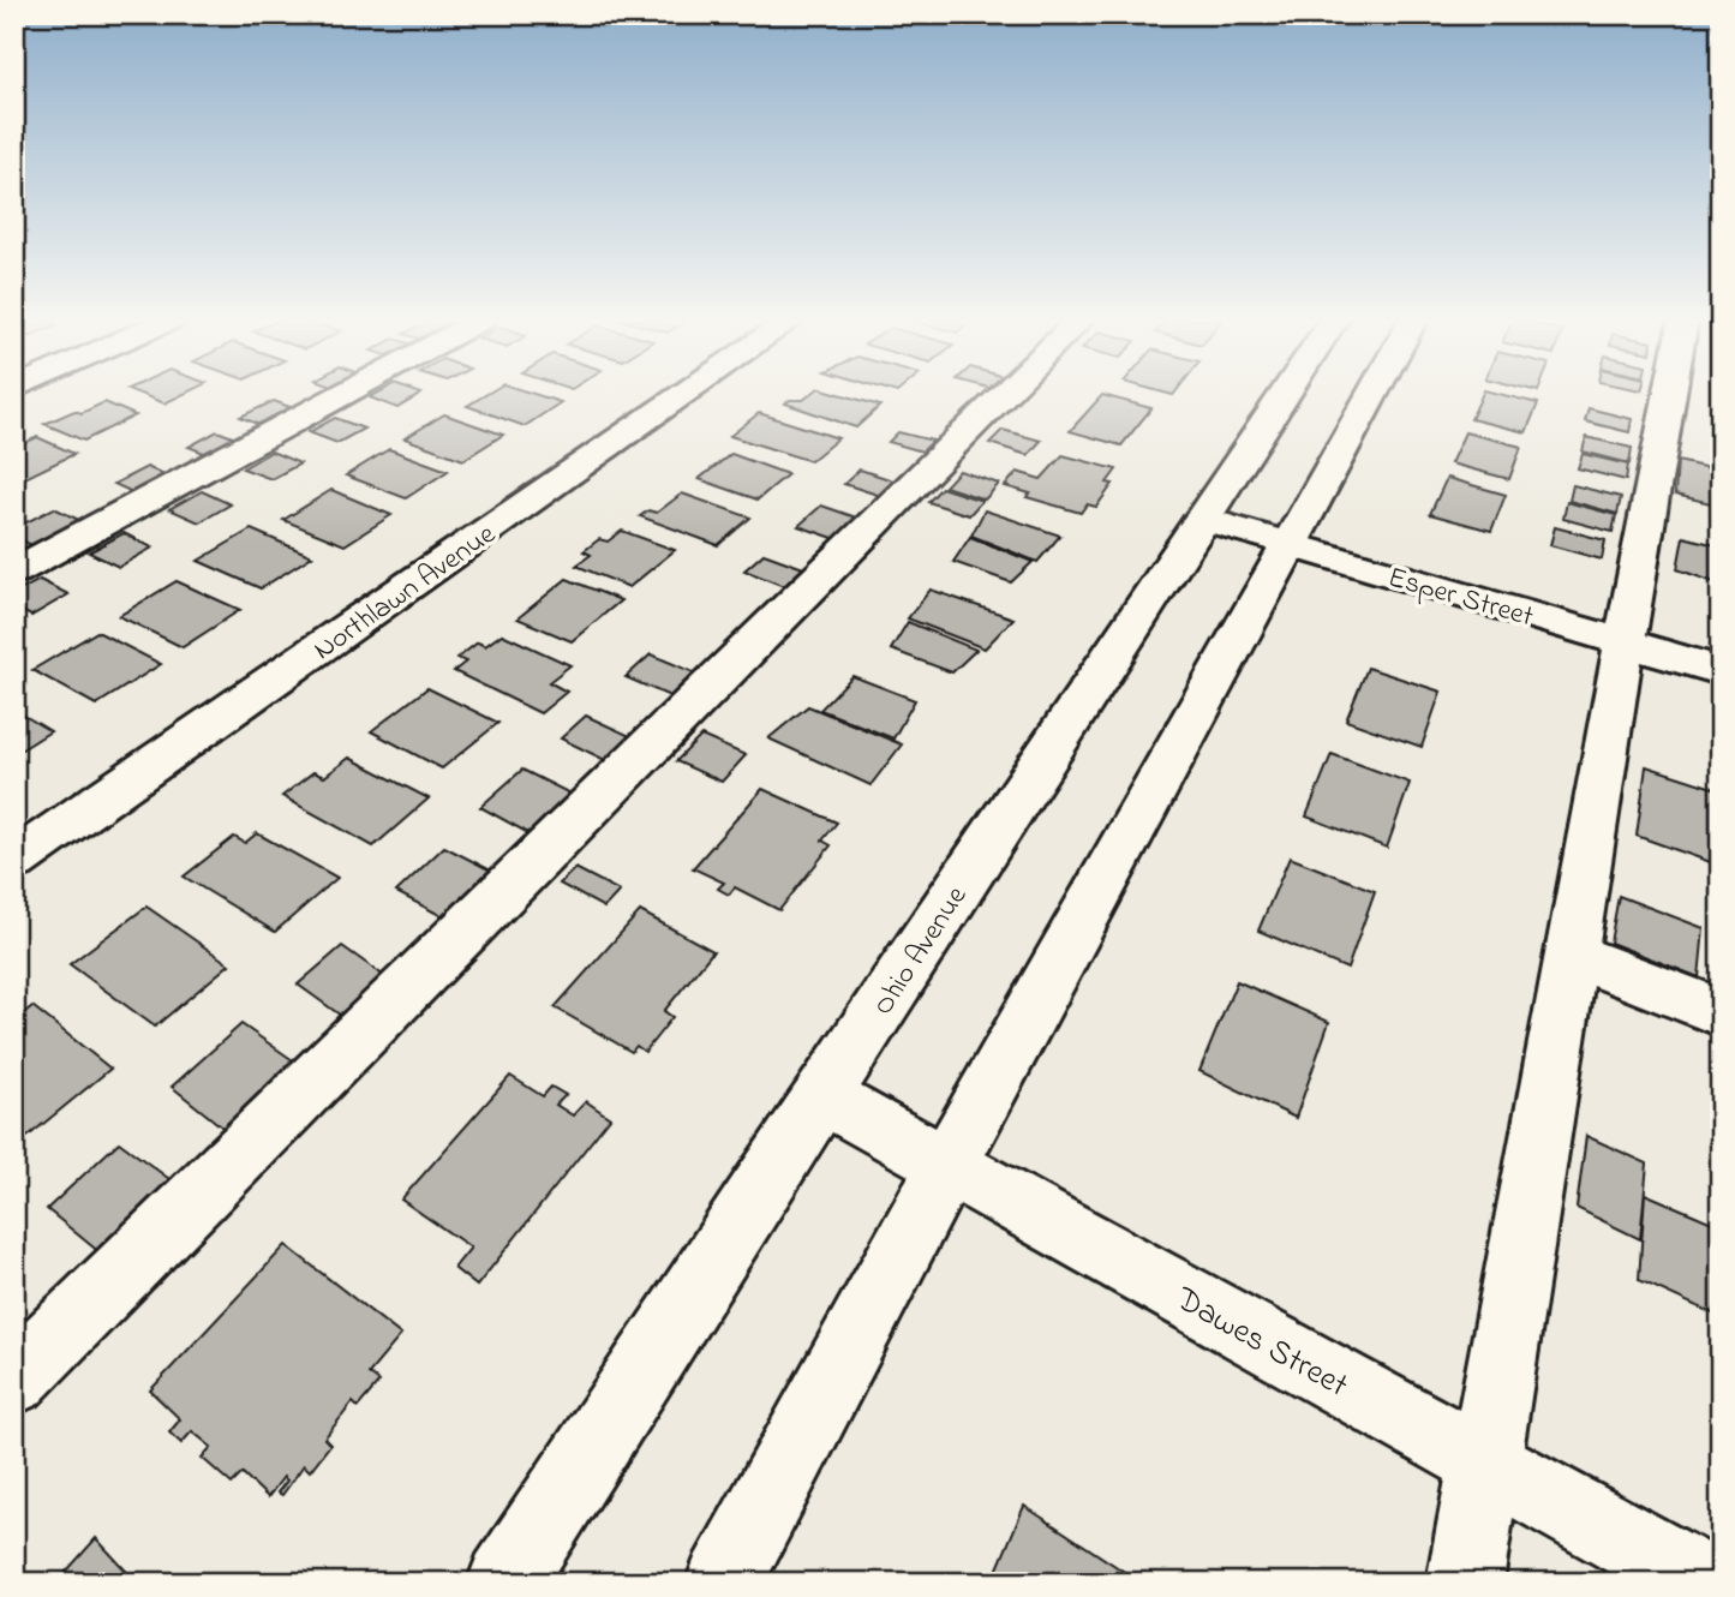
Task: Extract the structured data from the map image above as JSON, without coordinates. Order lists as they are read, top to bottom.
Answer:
{
  "streets": {
    "street": [
      "Northlawn Avenue",
      "Esper Street",
      "Ohio Avenue",
      "Dawes Street"
    ]
  },
  "crossings": [
    ["Esper Street", "Ohio Avenue"],
    ["Ohio Avenue", "Dawes Street"]
  ]
}
